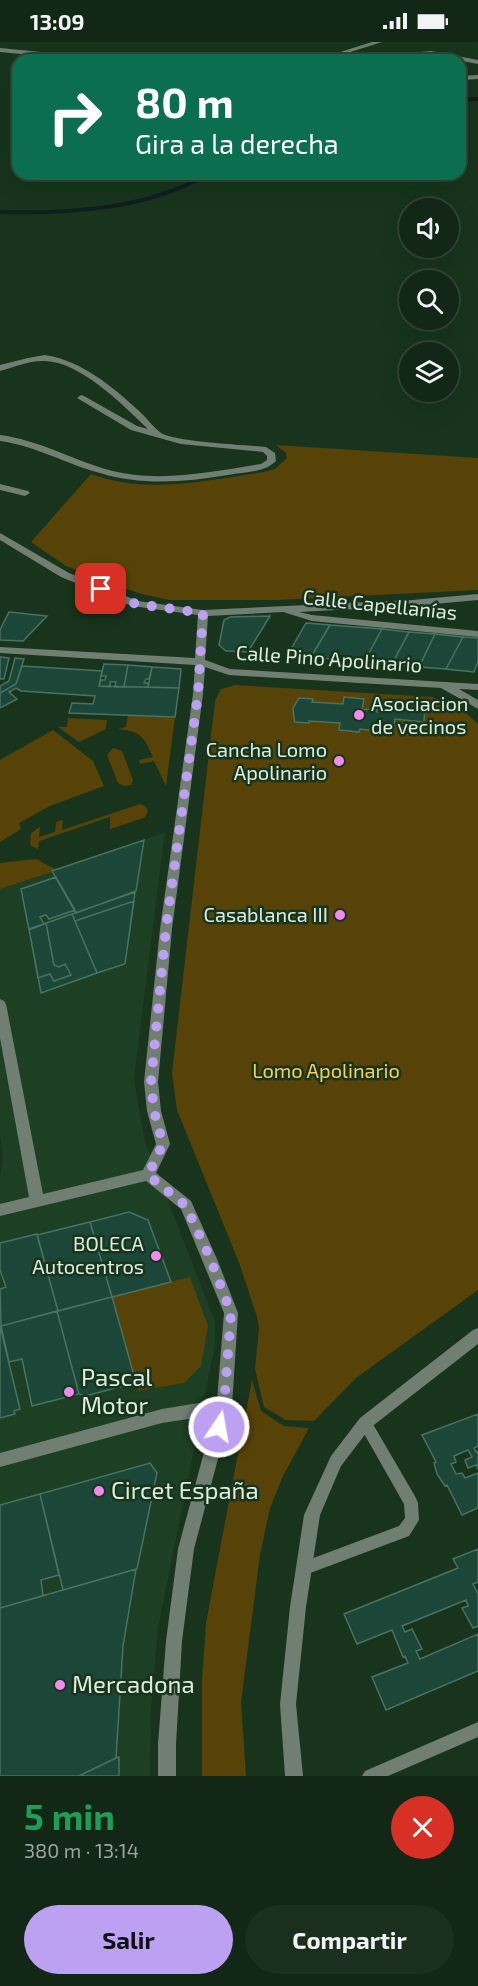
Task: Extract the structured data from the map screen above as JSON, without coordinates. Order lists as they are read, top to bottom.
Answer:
{
  "streets": {
    "street": ["Calle Capellanías", "Calle Pino Apolinario"]
  },
  "parks": ["Lomo Apolinario"],
  "places": [
    "Asociacion de vecinos",
    "Cancha Lomo Apolinario",
    "Casablanca III",
    "BOLECA Autocentros",
    "Pascal Motor",
    "Circet España",
    "Mercadona"
  ],
  "page": {
    "status": "13:09",
    "turn": ["80 m", "Gira a la derecha"],
    "heading": ["5 min", "380 m · 13:14"],
    "buttons": ["Salir", "Compartir"]
  }
}
